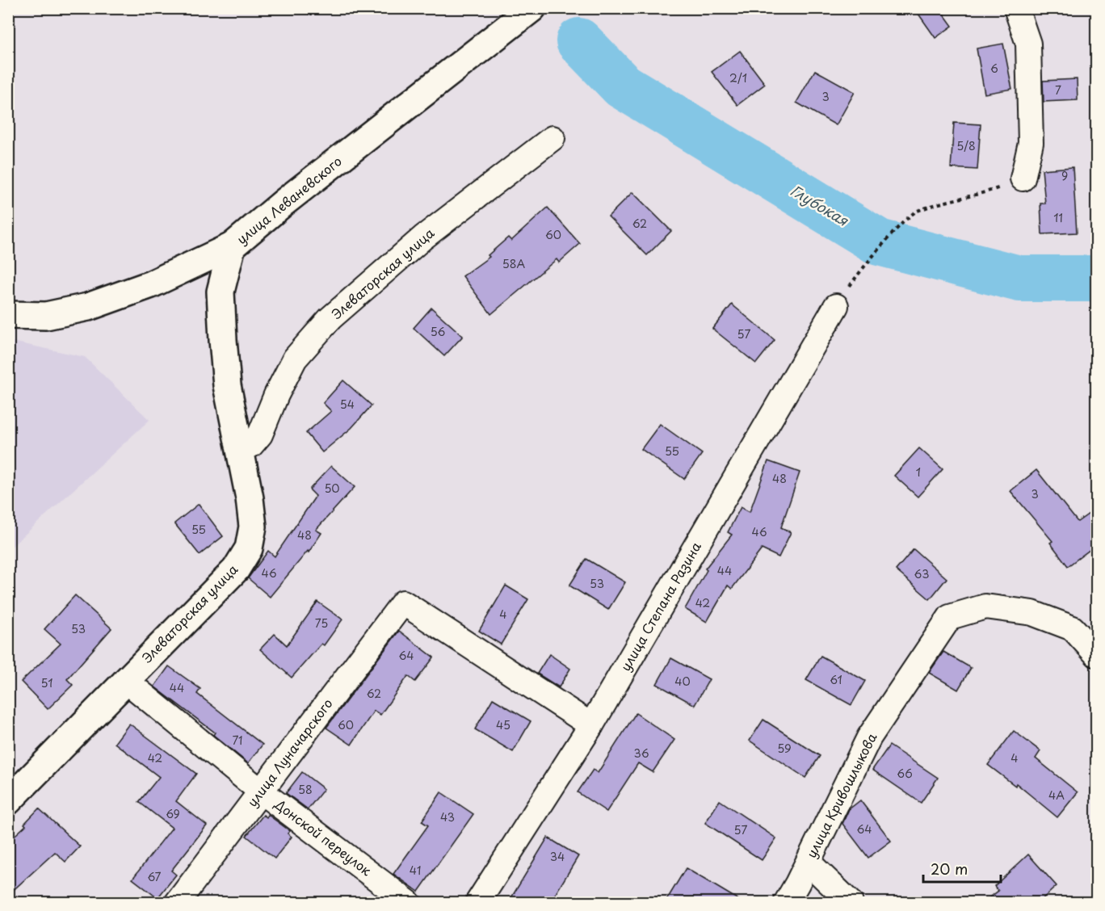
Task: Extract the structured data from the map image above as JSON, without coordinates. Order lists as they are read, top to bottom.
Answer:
{
  "streets": {
    "street": [
      "улица Леваневского",
      "Элеваторская улица",
      "улица Степана Разина",
      "улица Луначарского",
      "улица Кривошлыкова",
      "Донской переулок"
    ]
  },
  "crossings": [
    ["Элеваторская улица", "Донской переулок"],
    ["улица Степана Разина", "улица Луначарского"],
    ["улица Луначарского", "Донской переулок"]
  ],
  "water": ["Глубокая"],
  "house_numbers": [
    "6",
    "2/1",
    "7",
    "3",
    "5/8",
    "9",
    "11",
    "62",
    "60",
    "58А",
    "56",
    "57",
    "54",
    "55",
    "1",
    "48",
    "50",
    "3",
    "55",
    "46",
    "48",
    "44",
    "46",
    "63",
    "53",
    "42",
    "4",
    "75",
    "53",
    "64",
    "61",
    "40",
    "51",
    "44",
    "62",
    "60",
    "45",
    "71",
    "59",
    "36",
    "42",
    "4",
    "66",
    "58",
    "4А",
    "69",
    "43",
    "64",
    "57",
    "34",
    "41",
    "67"
  ],
  "scale_bar": "20 m"
}
